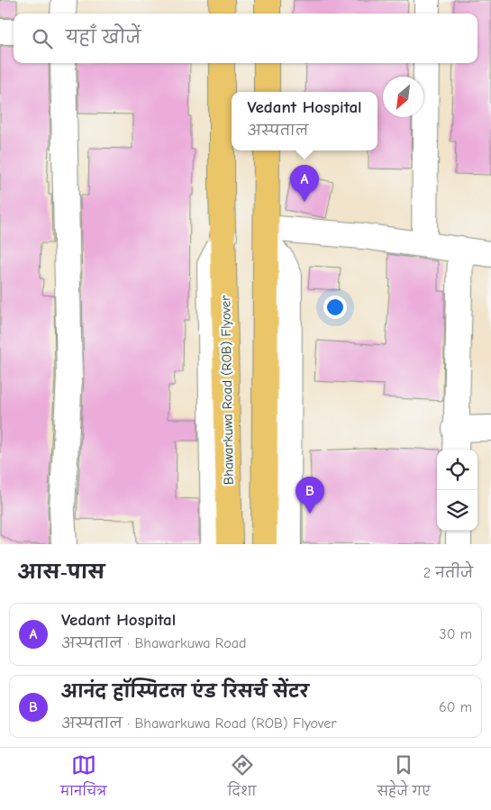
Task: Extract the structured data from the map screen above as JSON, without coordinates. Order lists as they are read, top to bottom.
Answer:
{
  "streets": {
    "main road": ["Bhawarkuwa Road (ROB) Flyover"]
  },
  "north": "bottom left",
  "page": {
    "search": "यहाँ खोजें",
    "popup": ["Vedant Hospital", "अस्पताल"],
    "pins": ["A", "B"],
    "heading": ["आस-पास", "2 नतीजे"],
    "list": [
      {
        "mark": "A",
        "name": "Vedant Hospital",
        "note": "अस्पताल · Bhawarkuwa Road",
        "value": "30 m"
      },
      {
        "mark": "B",
        "name": "आनंद हॉस्पिटल एंड रिसर्च सेंटर",
        "note": "अस्पताल · Bhawarkuwa Road (ROB) Flyover",
        "value": "60 m"
      }
    ],
    "nav": ["मानचित्र", "दिशा", "सहेजे गए"]
  }
}
